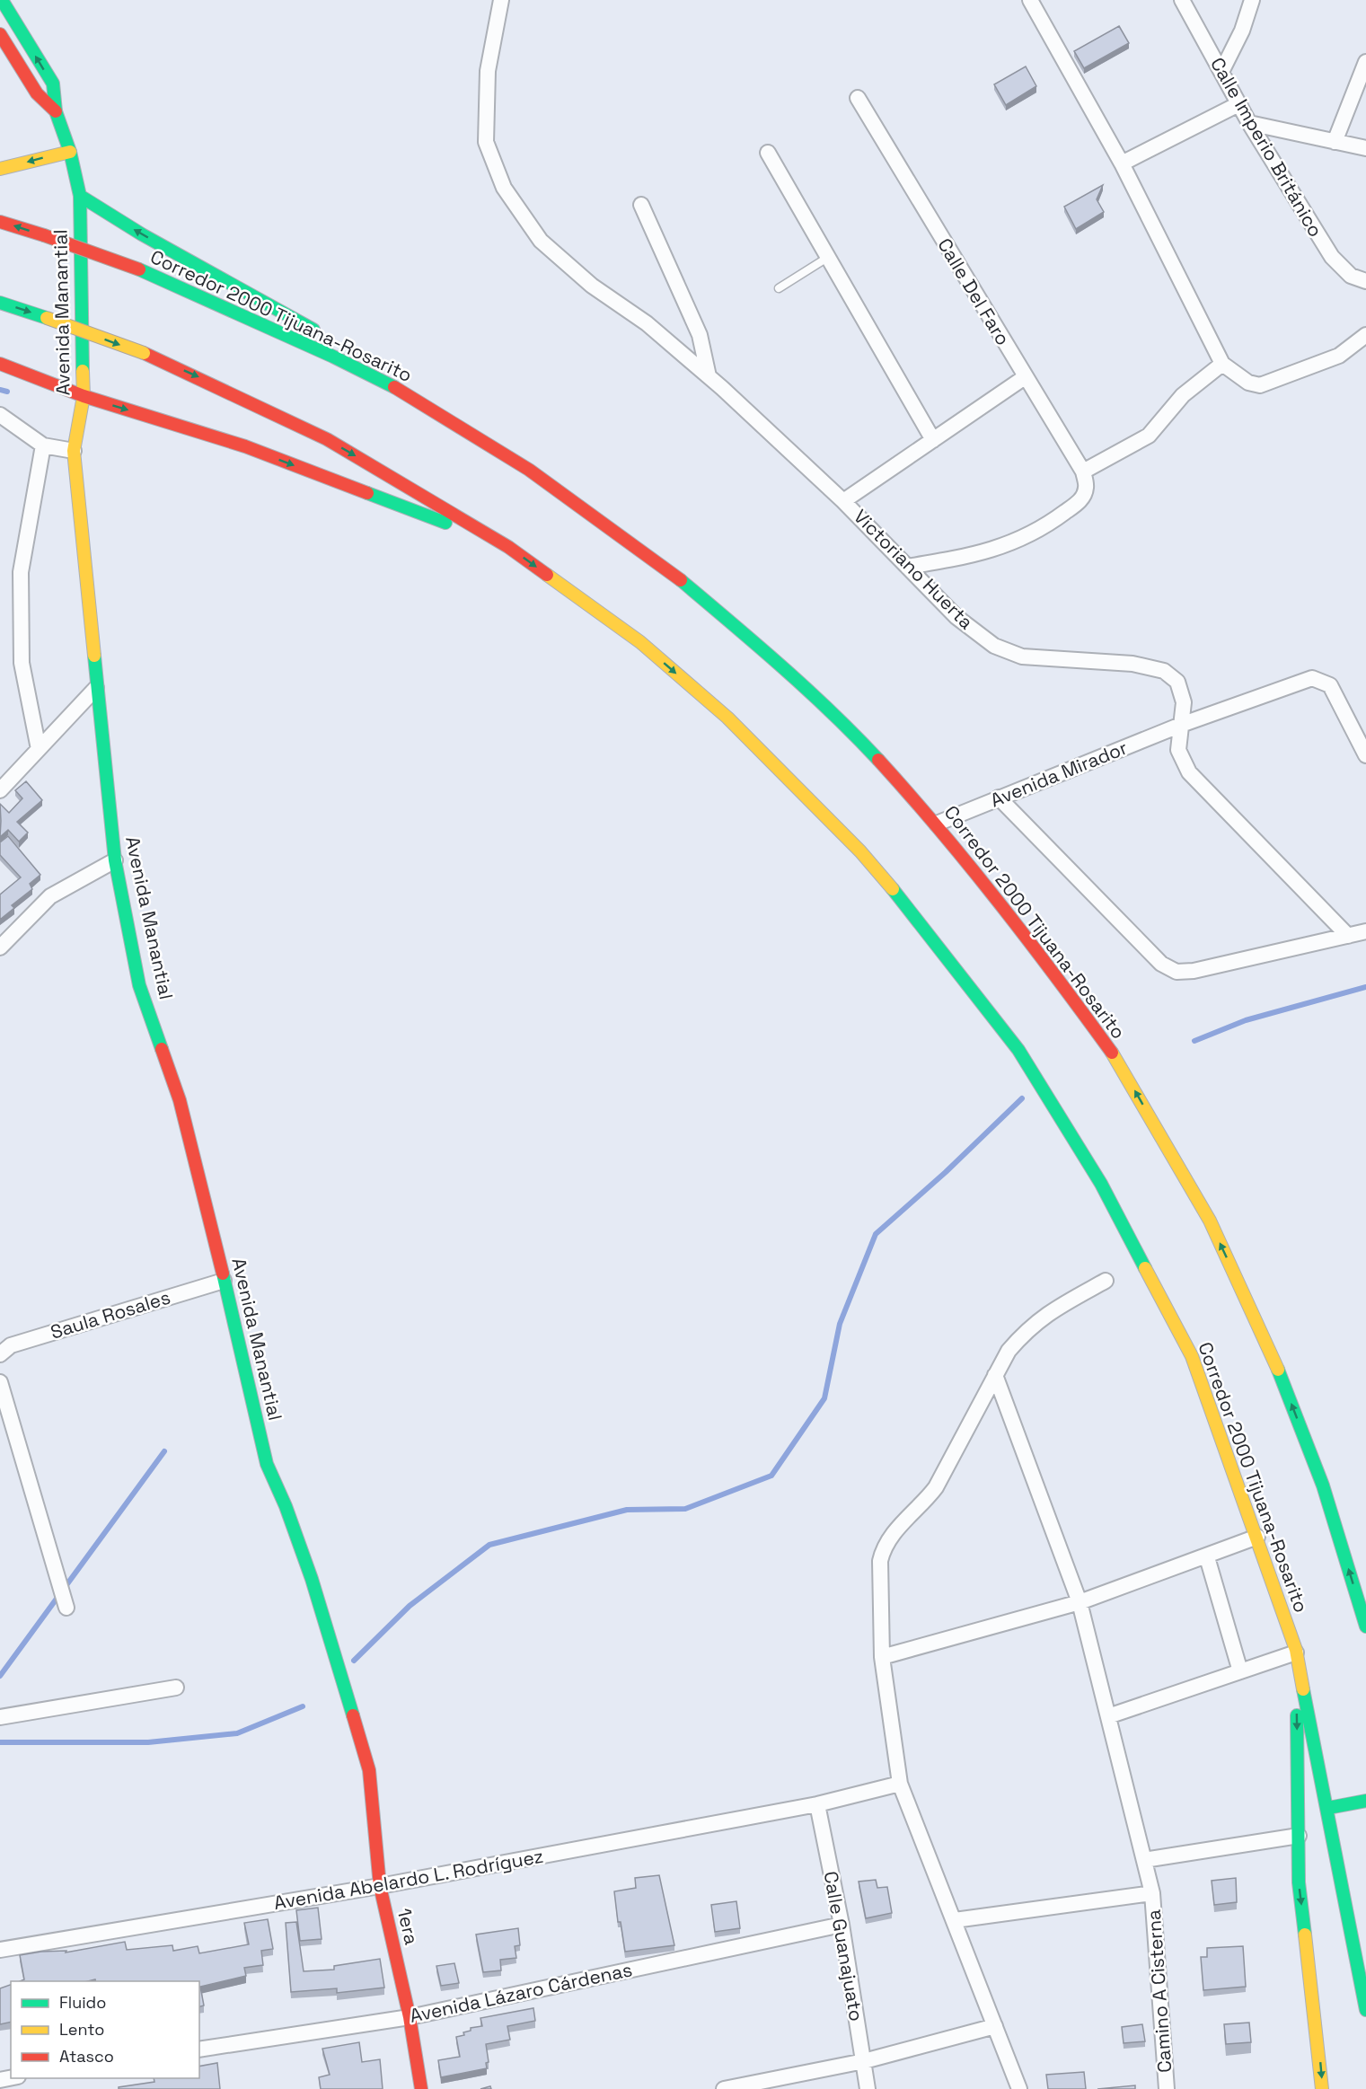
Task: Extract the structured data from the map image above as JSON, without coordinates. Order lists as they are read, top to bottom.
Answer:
{
  "streets": {
    "main road": ["Avenida Manantial", "Corredor 2000 Tijuana-Rosarito", "1era"],
    "street": [
      "Calle Imperio Británico",
      "Calle Del Faro",
      "Victoriano Huerta",
      "Avenida Mirador",
      "Saula Rosales",
      "Avenida Abelardo L. Rodríguez",
      "Calle Guanajuato",
      "Camino A Cisterna",
      "Avenida Lázaro Cárdenas"
    ]
  },
  "crossings": [
    ["Calle Del Faro", "Victoriano Huerta"],
    ["Avenida Manantial", "Saula Rosales"],
    ["Avenida Manantial", "1era"],
    ["Corredor 2000 Tijuana-Rosarito", "Avenida Mirador"],
    ["Victoriano Huerta", "Avenida Mirador"],
    ["Avenida Abelardo L. Rodríguez", "1era"],
    ["Avenida Abelardo L. Rodríguez", "Calle Guanajuato"],
    ["1era", "Avenida Lázaro Cárdenas"],
    ["Calle Guanajuato", "Avenida Lázaro Cárdenas"]
  ],
  "legend": ["Fluido", "Lento", "Atasco"]
}
